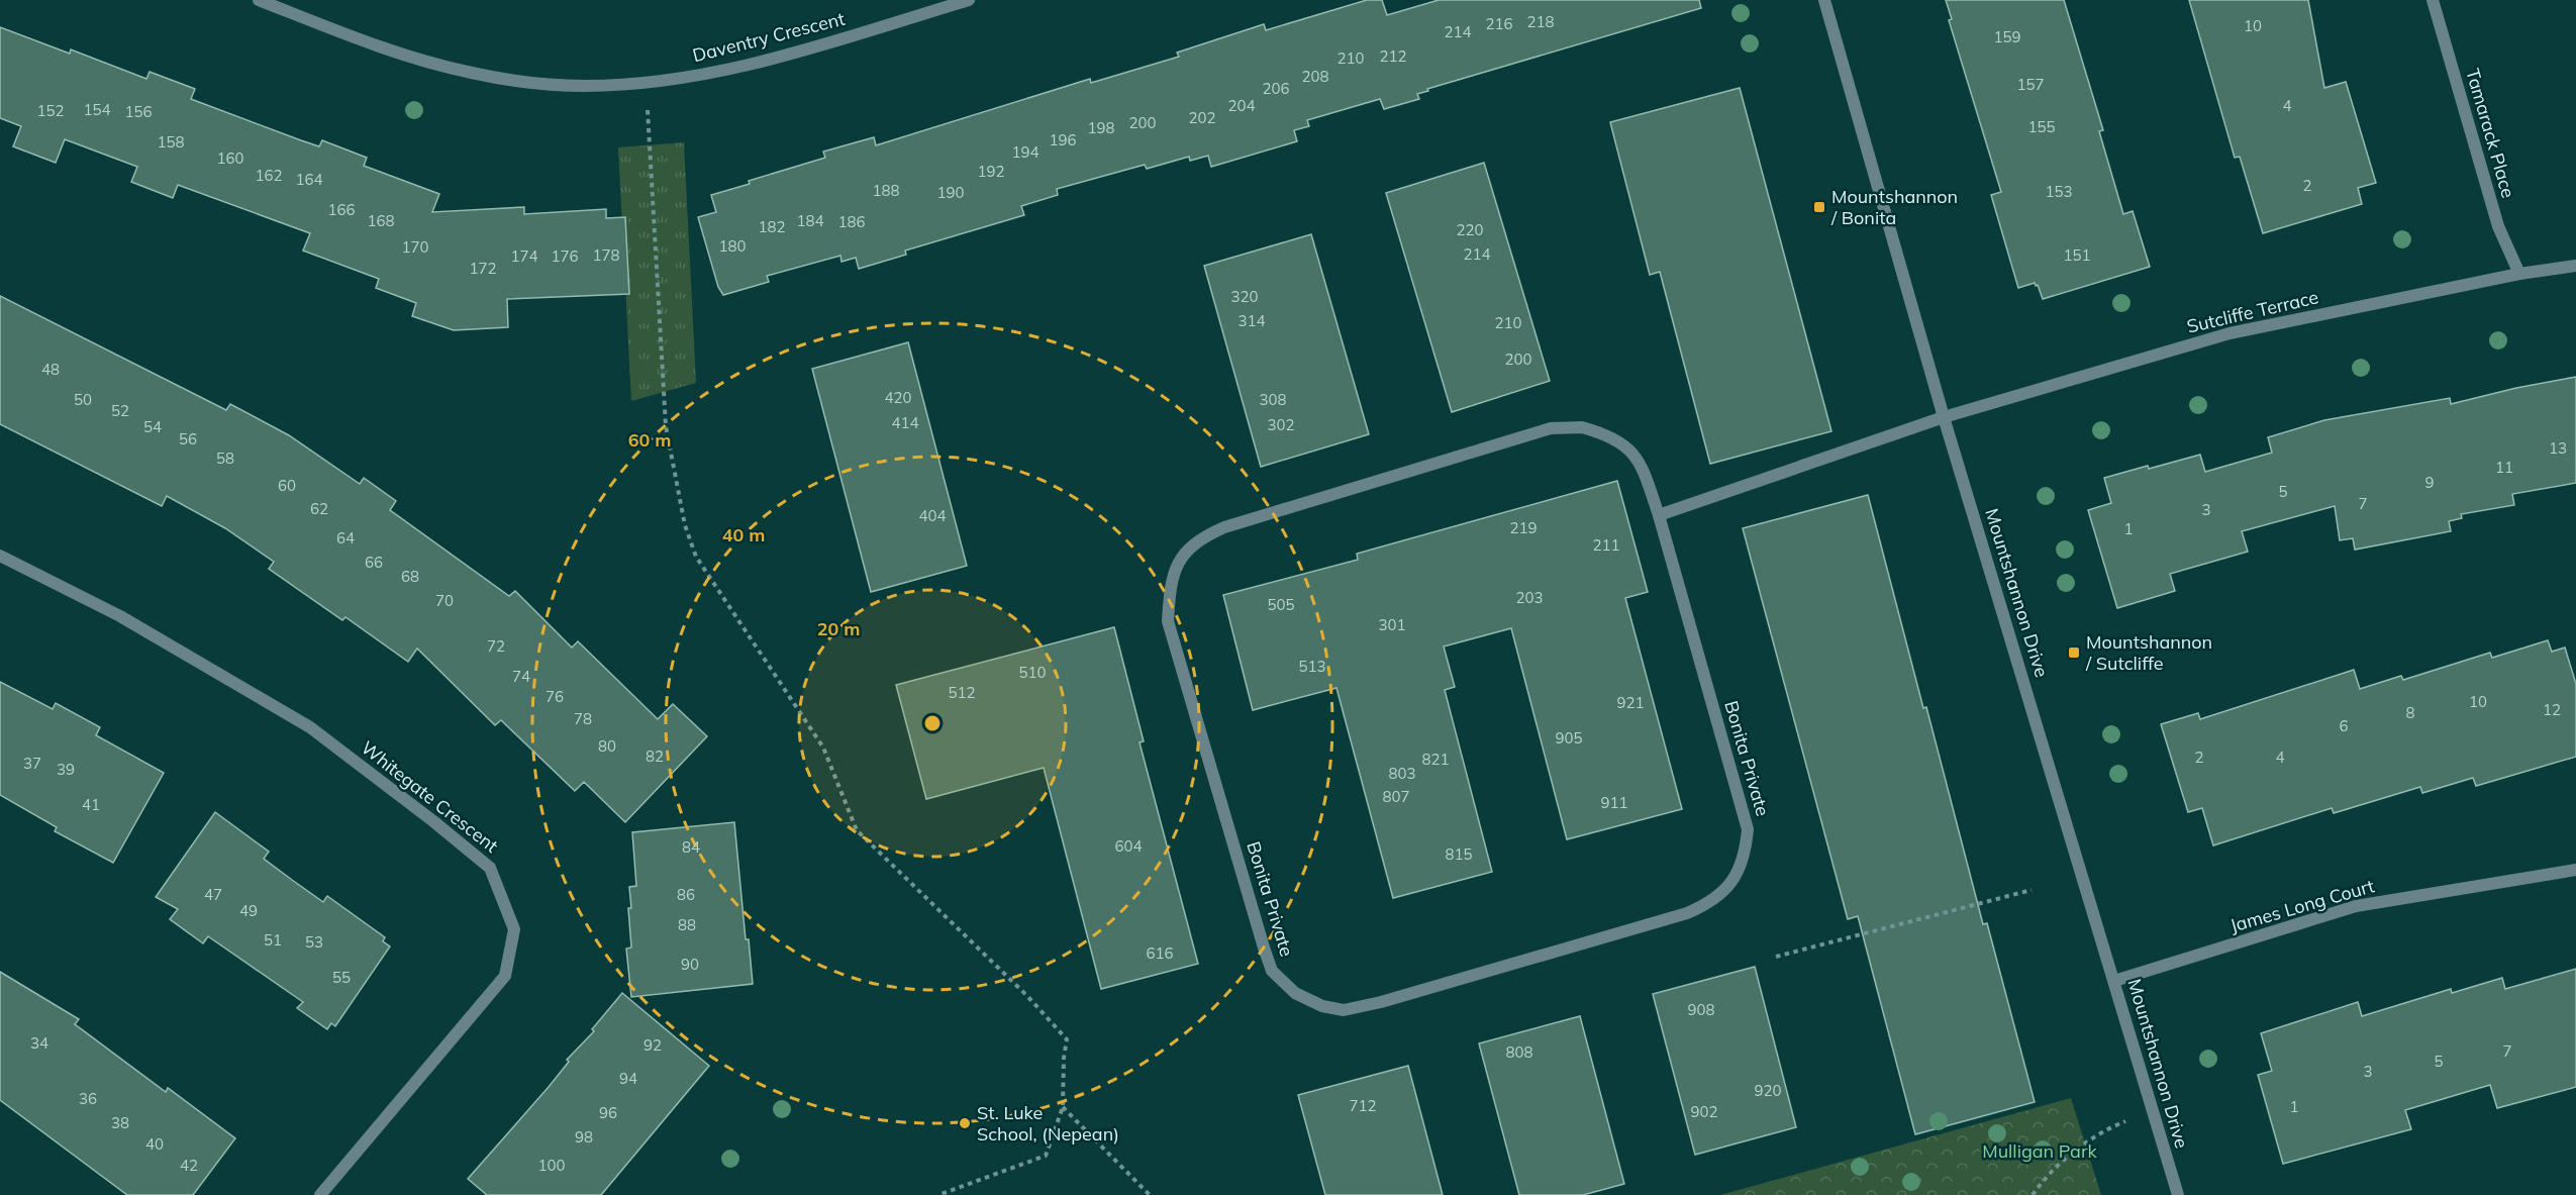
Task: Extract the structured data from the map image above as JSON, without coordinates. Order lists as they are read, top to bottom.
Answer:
{
  "streets": {
    "street": [
      "Daventry Crescent",
      "Tamarack Place",
      "Sutcliffe Terrace",
      "Mountshannon Drive",
      "Bonita Private",
      "Whitegate Crescent",
      "James Long Court"
    ]
  },
  "crossings": [
    ["Tamarack Place", "Sutcliffe Terrace"],
    ["Sutcliffe Terrace", "Mountshannon Drive"],
    ["Mountshannon Drive", "James Long Court"]
  ],
  "parks": ["Mulligan Park"],
  "places": {
    "transit": ["Mountshannon / Bonita", "Mountshannon / Sutcliffe"],
    "other": ["St. Luke School, (Nepean)"]
  },
  "house_numbers": [
    "218",
    "216",
    "10",
    "214",
    "159",
    "212",
    "210",
    "208",
    "157",
    "206",
    "204",
    "4",
    "154",
    "152",
    "156",
    "202",
    "200",
    "155",
    "198",
    "196",
    "158",
    "194",
    "160",
    "192",
    "162",
    "164",
    "2",
    "188",
    "153",
    "190",
    "166",
    "168",
    "184",
    "186",
    "182",
    "220",
    "180",
    "170",
    "214",
    "178",
    "151",
    "174",
    "176",
    "172",
    "320",
    "314",
    "210",
    "200",
    "48",
    "420",
    "50",
    "308",
    "52",
    "414",
    "302",
    "54",
    "56",
    "13",
    "58",
    "11",
    "9",
    "60",
    "5",
    "7",
    "62",
    "3",
    "404",
    "219",
    "1",
    "64",
    "211",
    "66",
    "68",
    "203",
    "70",
    "505",
    "301",
    "72",
    "513",
    "510",
    "74",
    "512",
    "76",
    "10",
    "921",
    "12",
    "8",
    "78",
    "6",
    "905",
    "80",
    "82",
    "2",
    "4",
    "821",
    "37",
    "39",
    "803",
    "807",
    "911",
    "41",
    "604",
    "84",
    "815",
    "47",
    "86",
    "49",
    "88",
    "51",
    "53",
    "616",
    "90",
    "55",
    "908",
    "34",
    "92",
    "7",
    "808",
    "5",
    "3",
    "94",
    "920",
    "36",
    "712",
    "1",
    "902",
    "96",
    "38",
    "98",
    "40",
    "42",
    "100"
  ],
  "rings": ["60 m", "40 m", "20 m"]
}
